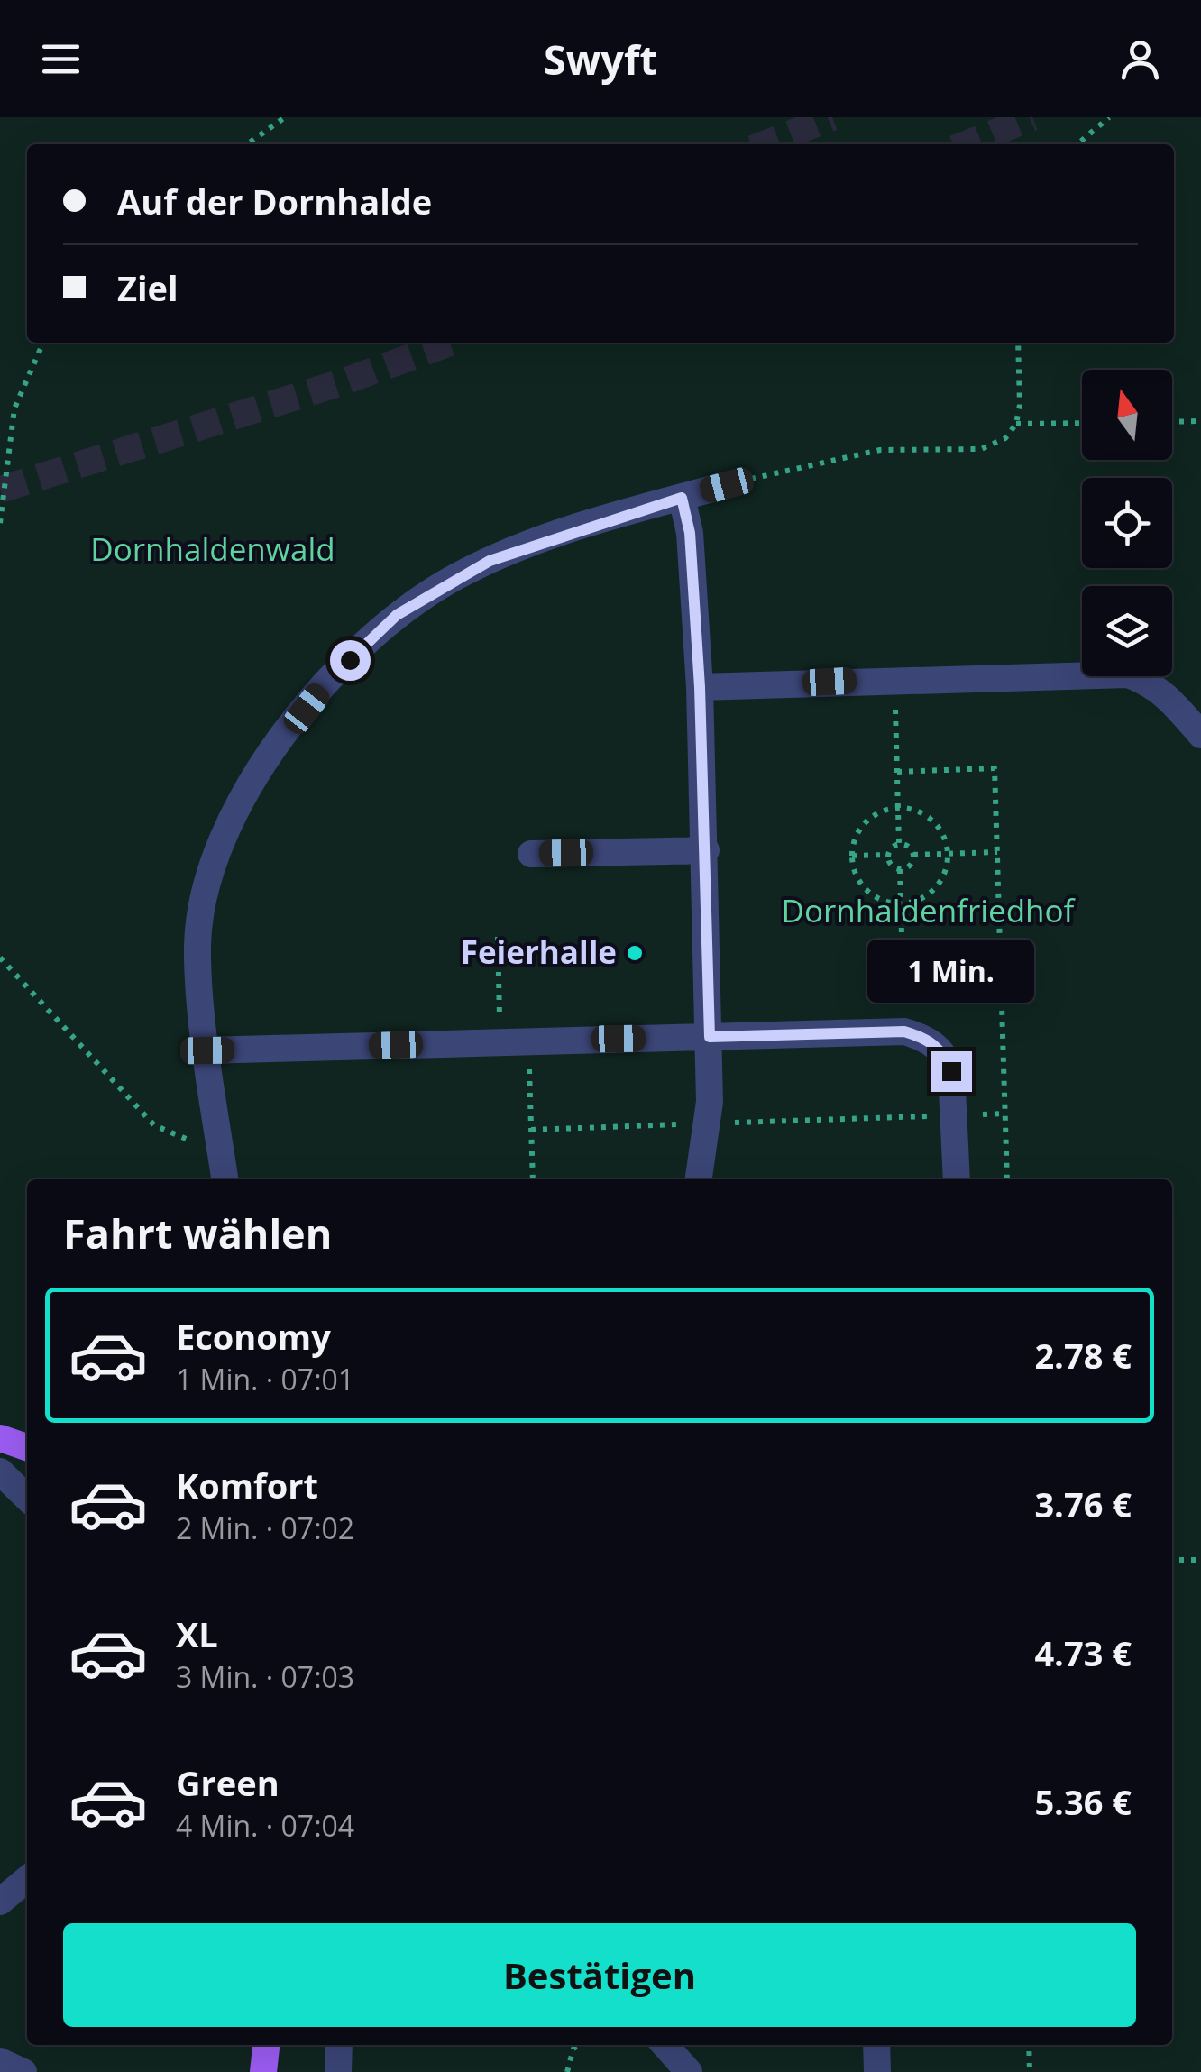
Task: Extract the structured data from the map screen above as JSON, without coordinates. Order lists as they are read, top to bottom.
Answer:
{
  "parks": ["Dornhaldenwald", "Dornhaldenfriedhof"],
  "places": ["Feierhalle"],
  "north": "top",
  "page": {
    "header": "Swyft",
    "banner": ["Auf der Dornhalde", "Ziel"],
    "bubble": "1 Min.",
    "heading": "Fahrt wählen",
    "list": [
      {
        "name": "Economy",
        "note": "1 Min. · 07:01",
        "value": "2.78 €"
      },
      {
        "name": "Komfort",
        "note": "2 Min. · 07:02",
        "value": "3.76 €"
      },
      {
        "name": "XL",
        "note": "3 Min. · 07:03",
        "value": "4.73 €"
      },
      {
        "name": "Green",
        "note": "4 Min. · 07:04",
        "value": "5.36 €"
      }
    ],
    "buttons": "Bestätigen"
  }
}
